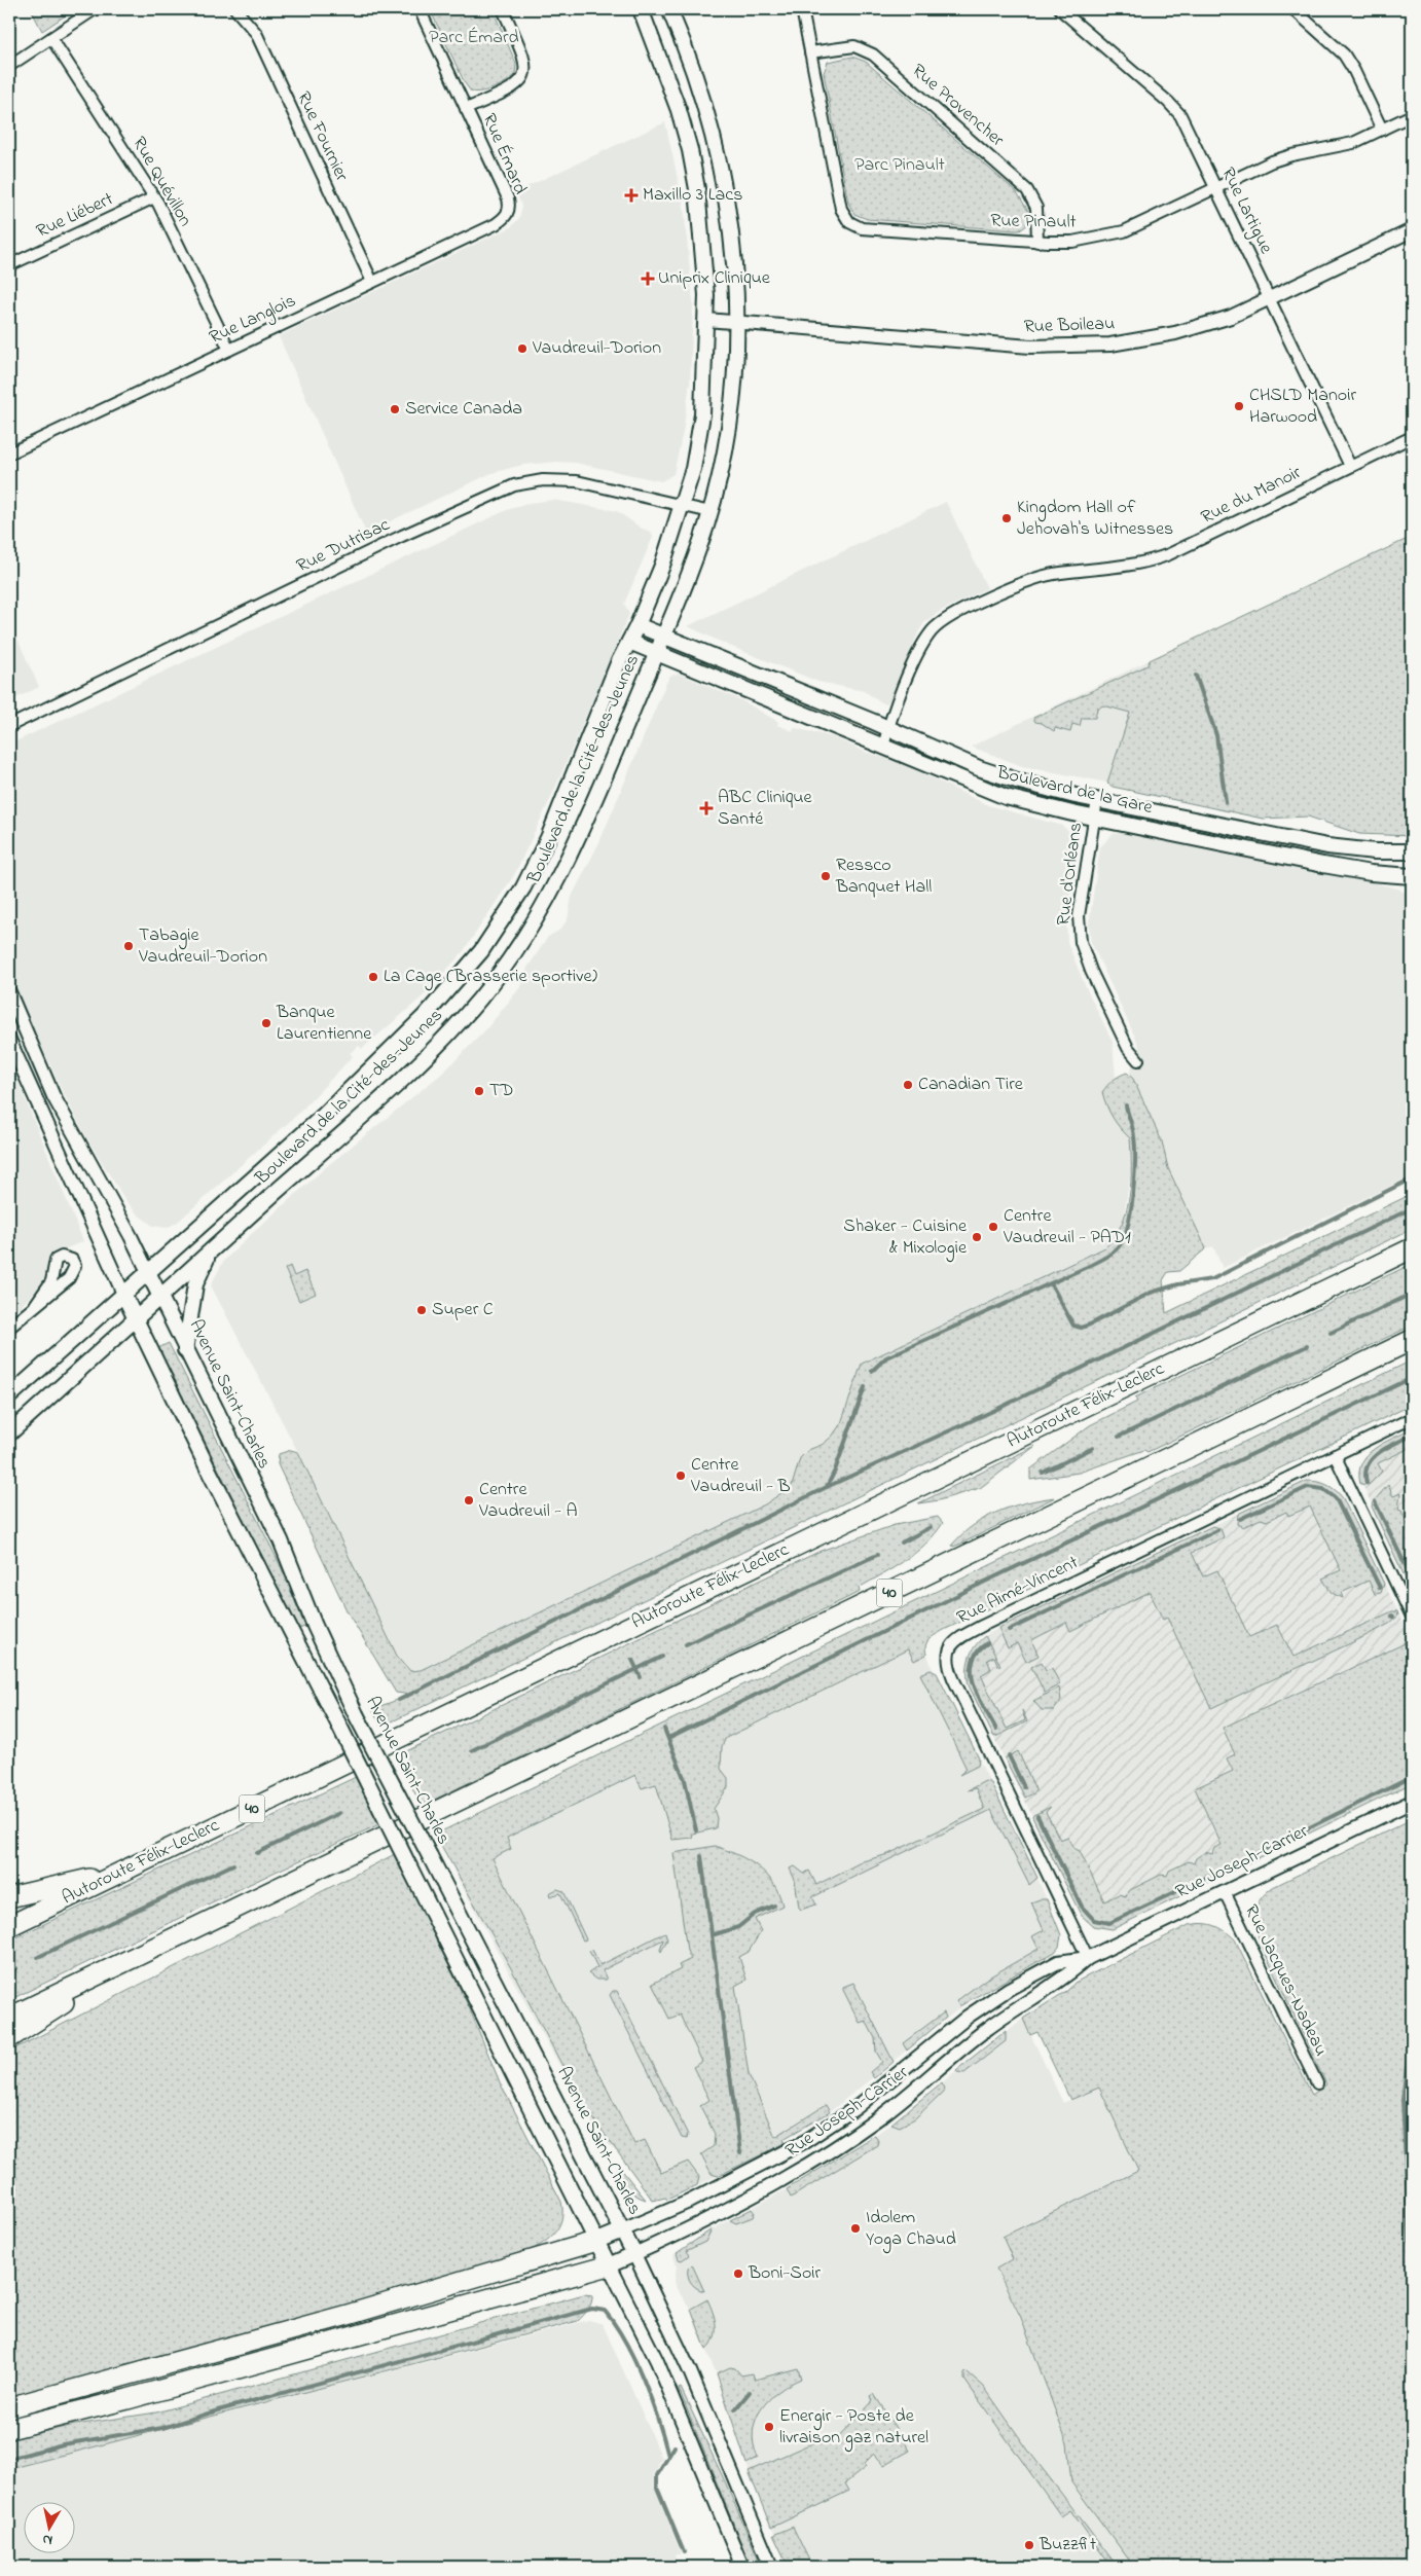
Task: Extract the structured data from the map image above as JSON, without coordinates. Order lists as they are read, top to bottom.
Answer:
{
  "streets": {
    "highway": ["Autoroute Félix-Leclerc", "40"],
    "main road": [
      "Boulevard de la Cité-des-Jeunes",
      "Boulevard de la Gare",
      "Avenue Saint-Charles",
      "Rue Joseph-Carrier"
    ],
    "street": [
      "Rue Provencher",
      "Rue Fournier",
      "Rue Émard",
      "Rue Quévillon",
      "Rue Lartigue",
      "Rue Liébert",
      "Rue Pinault",
      "Rue Langlois",
      "Rue Boileau",
      "Rue du Manoir",
      "Rue Dutrisac",
      "Rue d'Orléans",
      "Rue Aimé-Vincent",
      "Rue Jacques-Nadeau"
    ]
  },
  "crossings": [
    ["Rue Provencher", "Rue Pinault"],
    ["Rue Fournier", "Rue Langlois"],
    ["Rue Émard", "Rue Langlois"],
    ["Rue Quévillon", "Rue Liébert"],
    ["Rue Quévillon", "Rue Langlois"],
    ["Rue Lartigue", "Rue Pinault"],
    ["Rue Lartigue", "Rue Boileau"],
    ["Rue Lartigue", "Rue du Manoir"],
    ["Rue Boileau", "Boulevard de la Cité-des-Jeunes"],
    ["Rue du Manoir", "Boulevard de la Gare"],
    ["Rue Dutrisac", "Boulevard de la Cité-des-Jeunes"],
    ["Boulevard de la Cité-des-Jeunes", "Boulevard de la Gare"],
    ["Boulevard de la Cité-des-Jeunes", "Avenue Saint-Charles"],
    ["Boulevard de la Gare", "Rue d'Orléans"],
    ["Avenue Saint-Charles", "Rue Joseph-Carrier"],
    ["Rue Aimé-Vincent", "Rue Joseph-Carrier"],
    ["Rue Joseph-Carrier", "Rue Jacques-Nadeau"]
  ],
  "parks": ["Parc Émard", "Parc Pinault"],
  "places": {
    "health": ["Maxillo 3 Lacs", "Uniprix Clinique", "ABC Clinique Santé"],
    "other": [
      "Vaudreuil-Dorion",
      "CHSLD Manoir Harwood",
      "Service Canada",
      "Kingdom Hall of Jehovah's Witnesses",
      "Ressco Banquet Hall",
      "Tabagie Vaudreuil-Dorion",
      "La Cage (Brasserie sportive)",
      "Banque Laurentienne",
      "Canadian Tire",
      "TD",
      "Centre Vaudreuil - PAD1",
      "Shaker - Cuisine & Mixologie",
      "Super C",
      "Centre Vaudreuil - B",
      "Centre Vaudreuil - A",
      "Idolem Yoga Chaud",
      "Boni-Soir",
      "Energir - Poste de livraison gaz naturel",
      "Buzzfit"
    ]
  },
  "north": "bottom"
}
